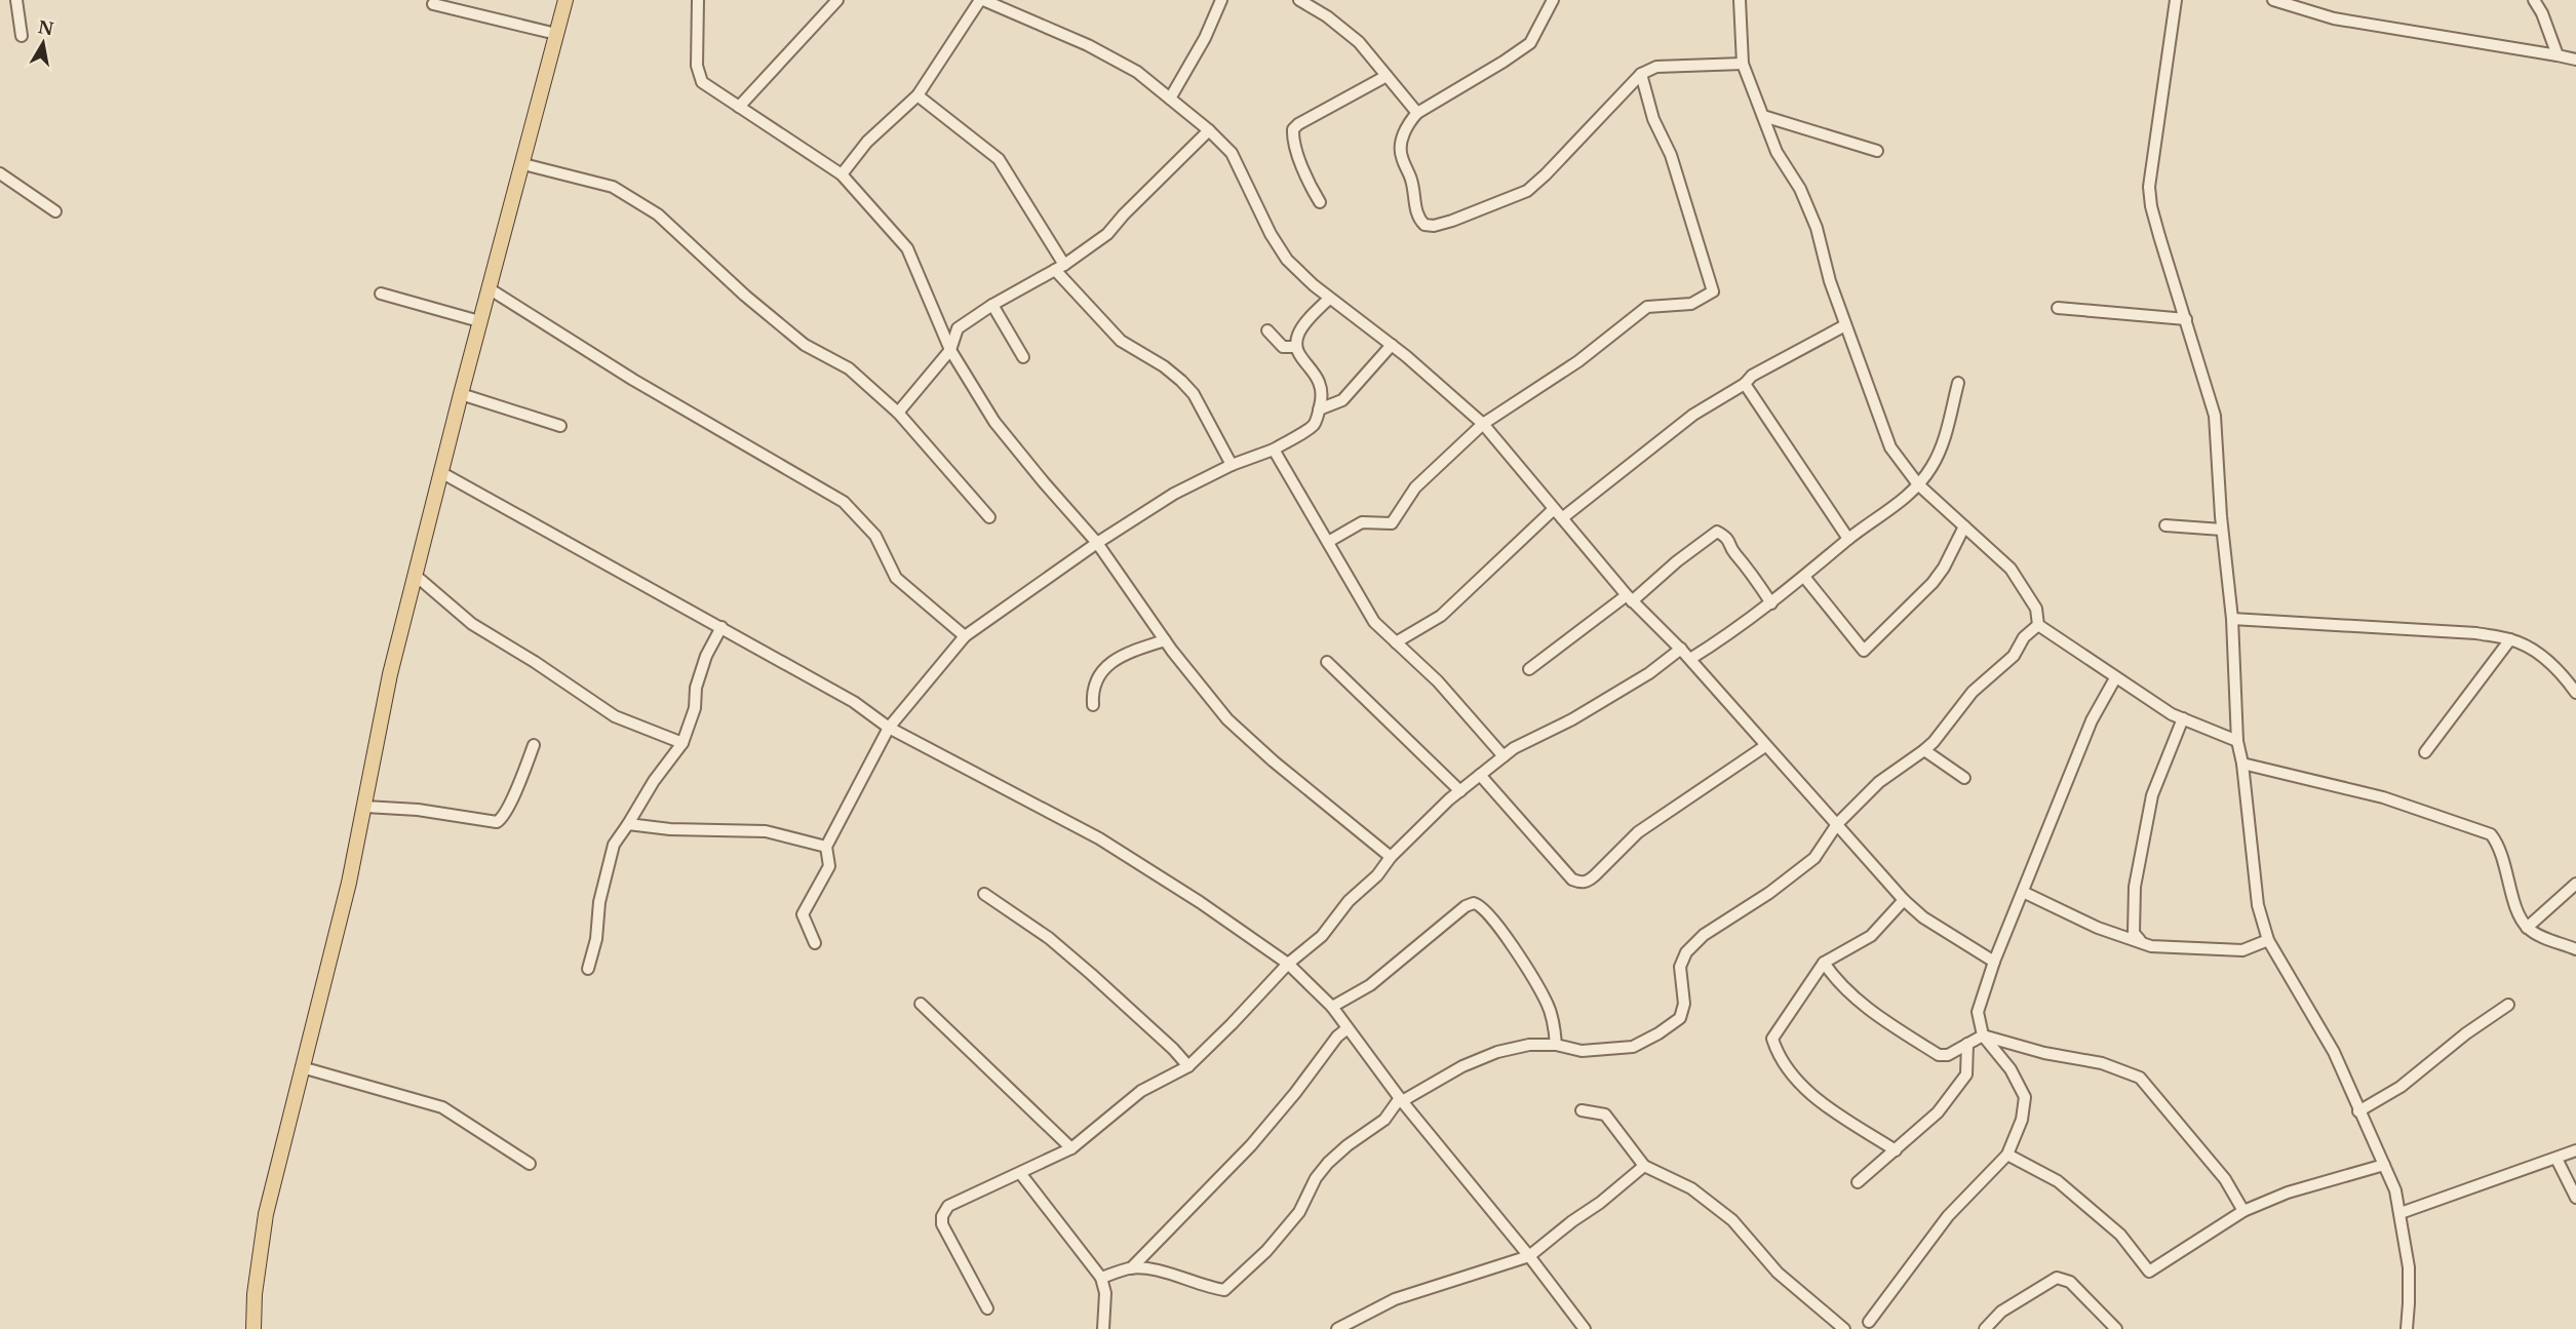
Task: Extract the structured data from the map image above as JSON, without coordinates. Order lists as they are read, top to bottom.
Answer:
{
  "north": "top"
}
